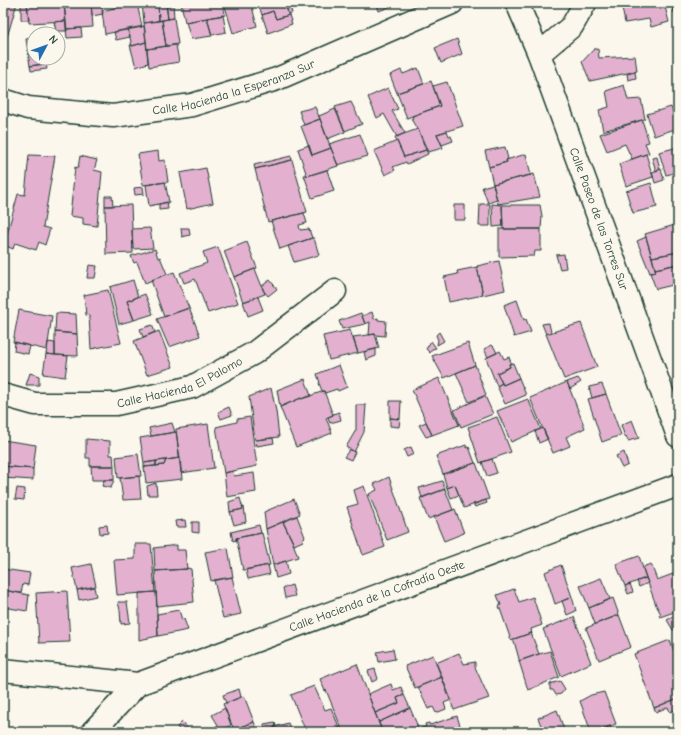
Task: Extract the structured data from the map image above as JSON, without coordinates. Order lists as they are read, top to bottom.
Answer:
{
  "streets": {
    "street": [
      "Calle Hacienda la Esperanza Sur",
      "Calle Paseo de las Torres Sur",
      "Calle Hacienda El Palomo",
      "Calle Hacienda de la Cofradía Oeste"
    ]
  },
  "north": "top right"
}
